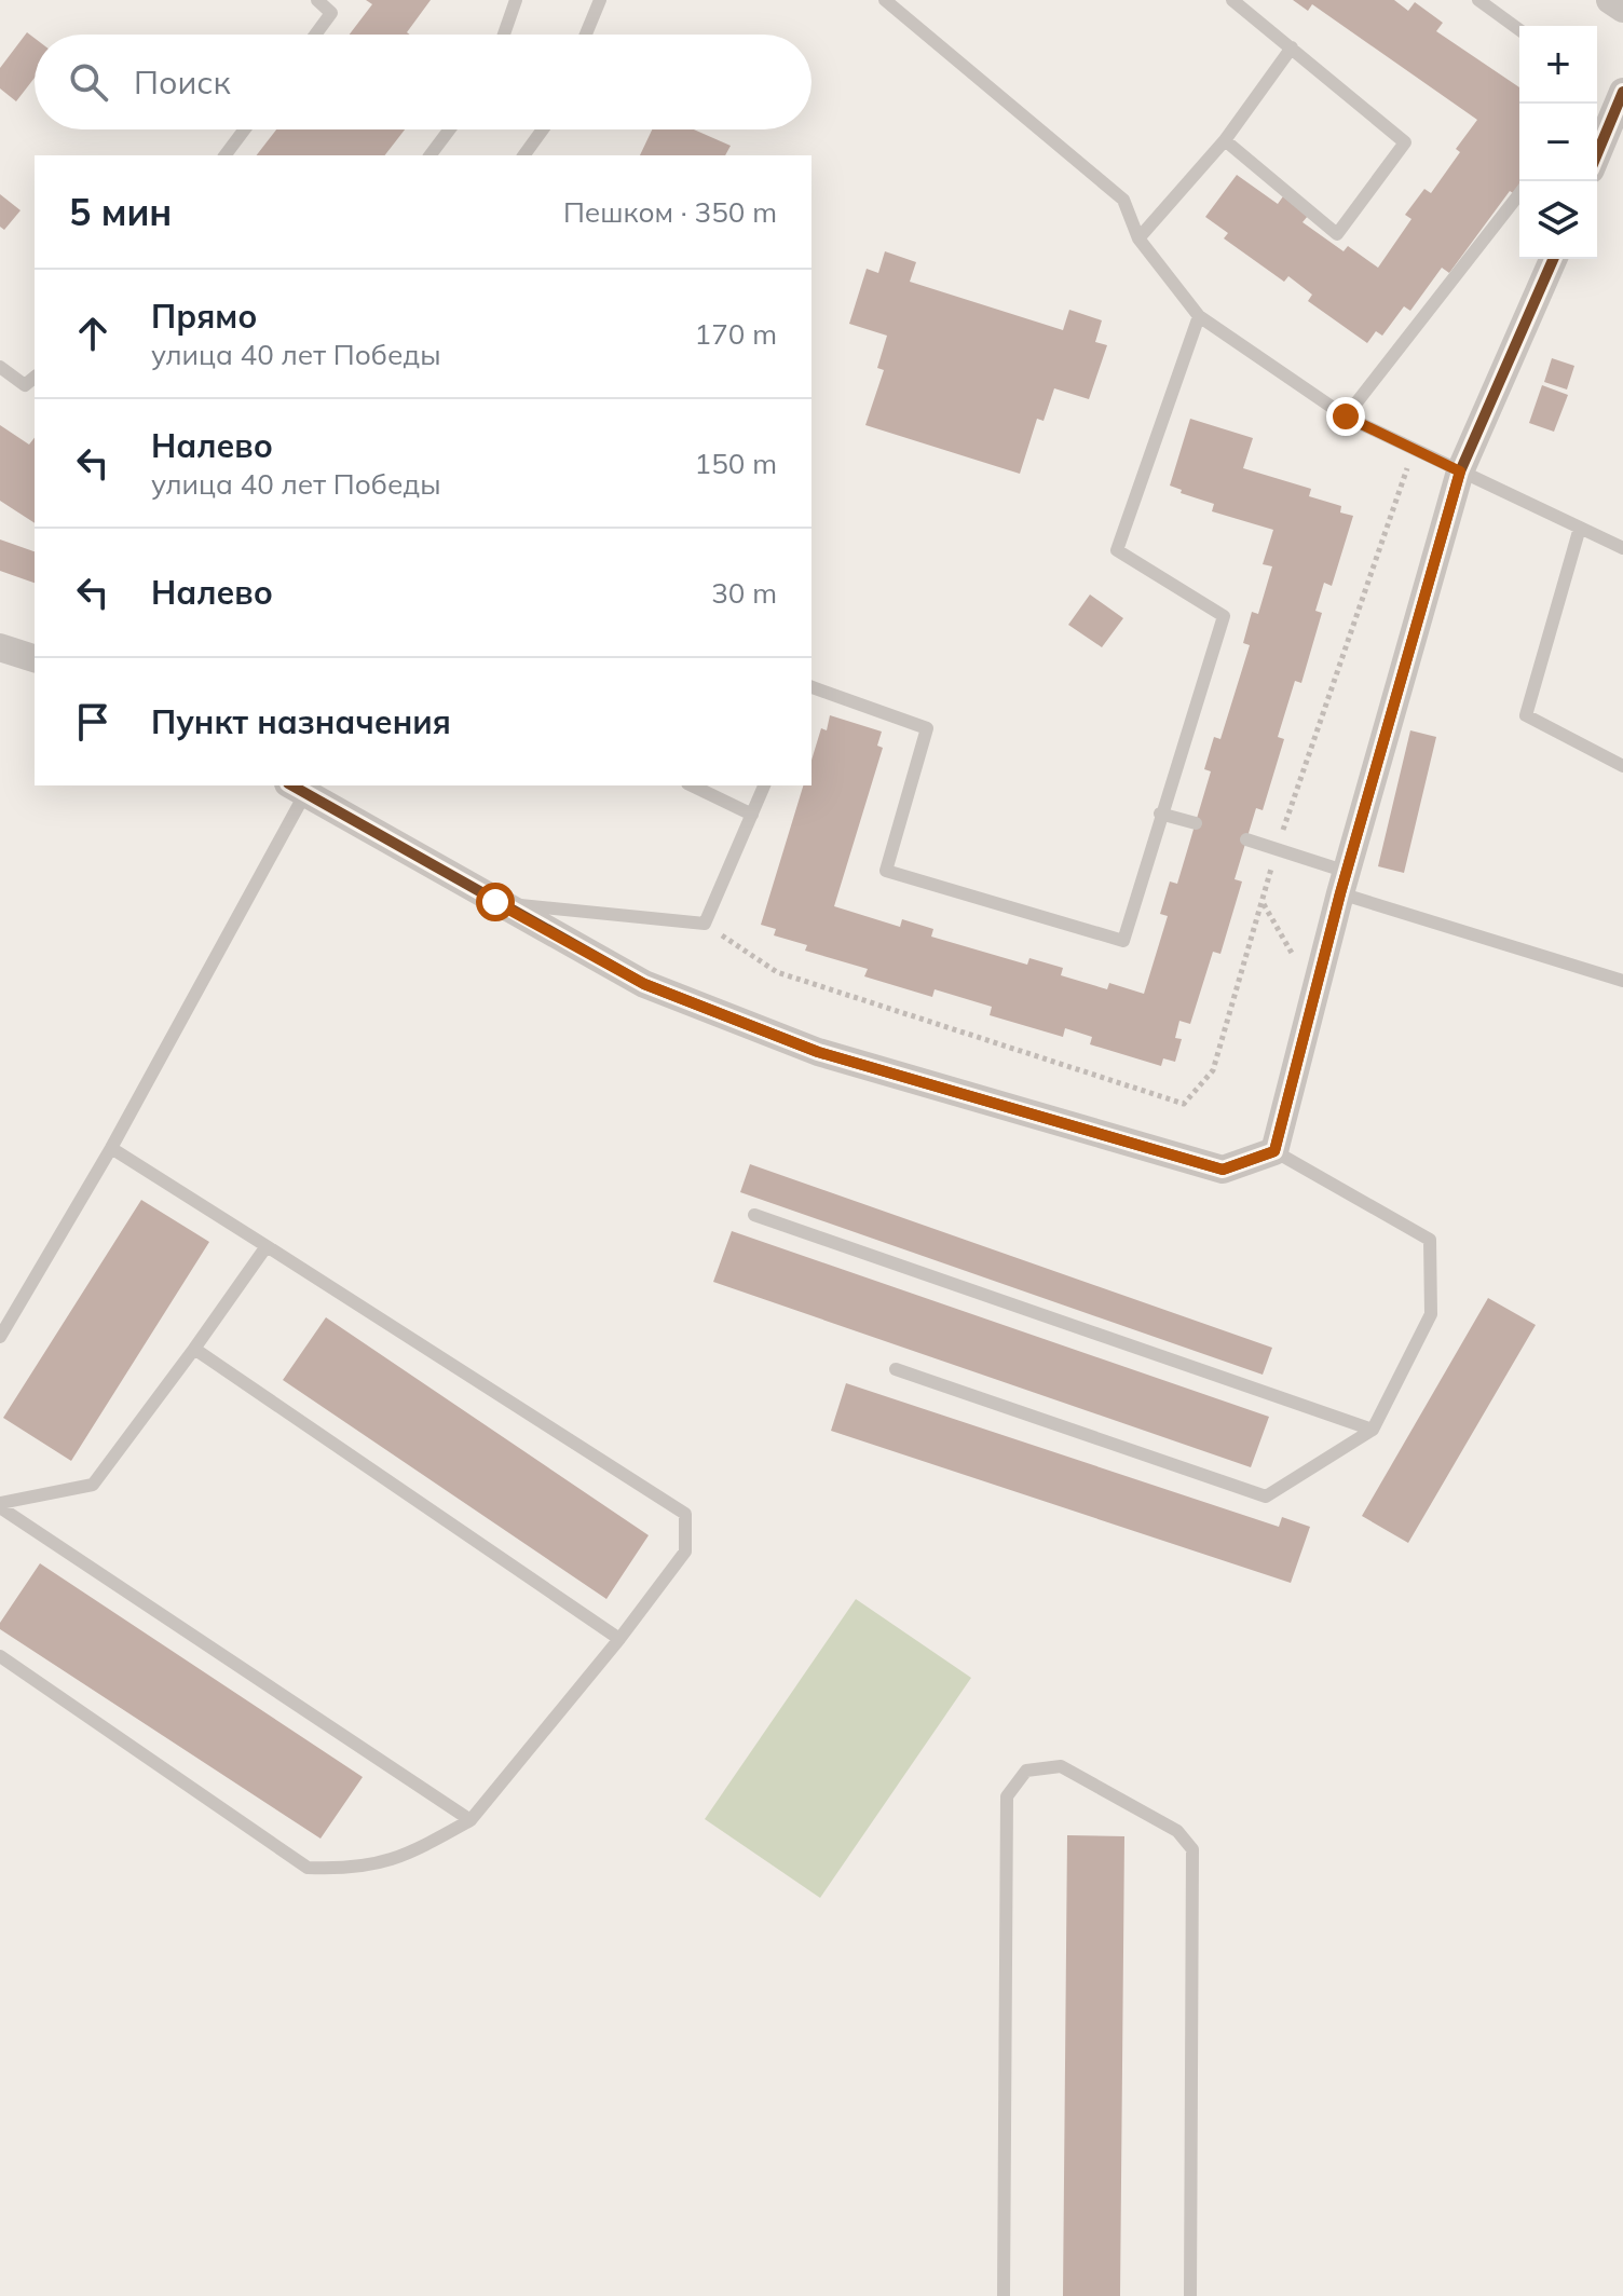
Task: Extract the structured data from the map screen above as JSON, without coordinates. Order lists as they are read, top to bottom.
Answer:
{
  "page": {
    "map_buttons": ["+", "−"],
    "search": "Поиск",
    "heading": ["5 мин", "Пешком · 350 m"],
    "list": [
      ["Прямо", "улица 40 лет Победы", "170 m"],
      ["Налево", "улица 40 лет Победы", "150 m"],
      ["Налево", "30 m"],
      "Пункт назначения"
    ]
  }
}
